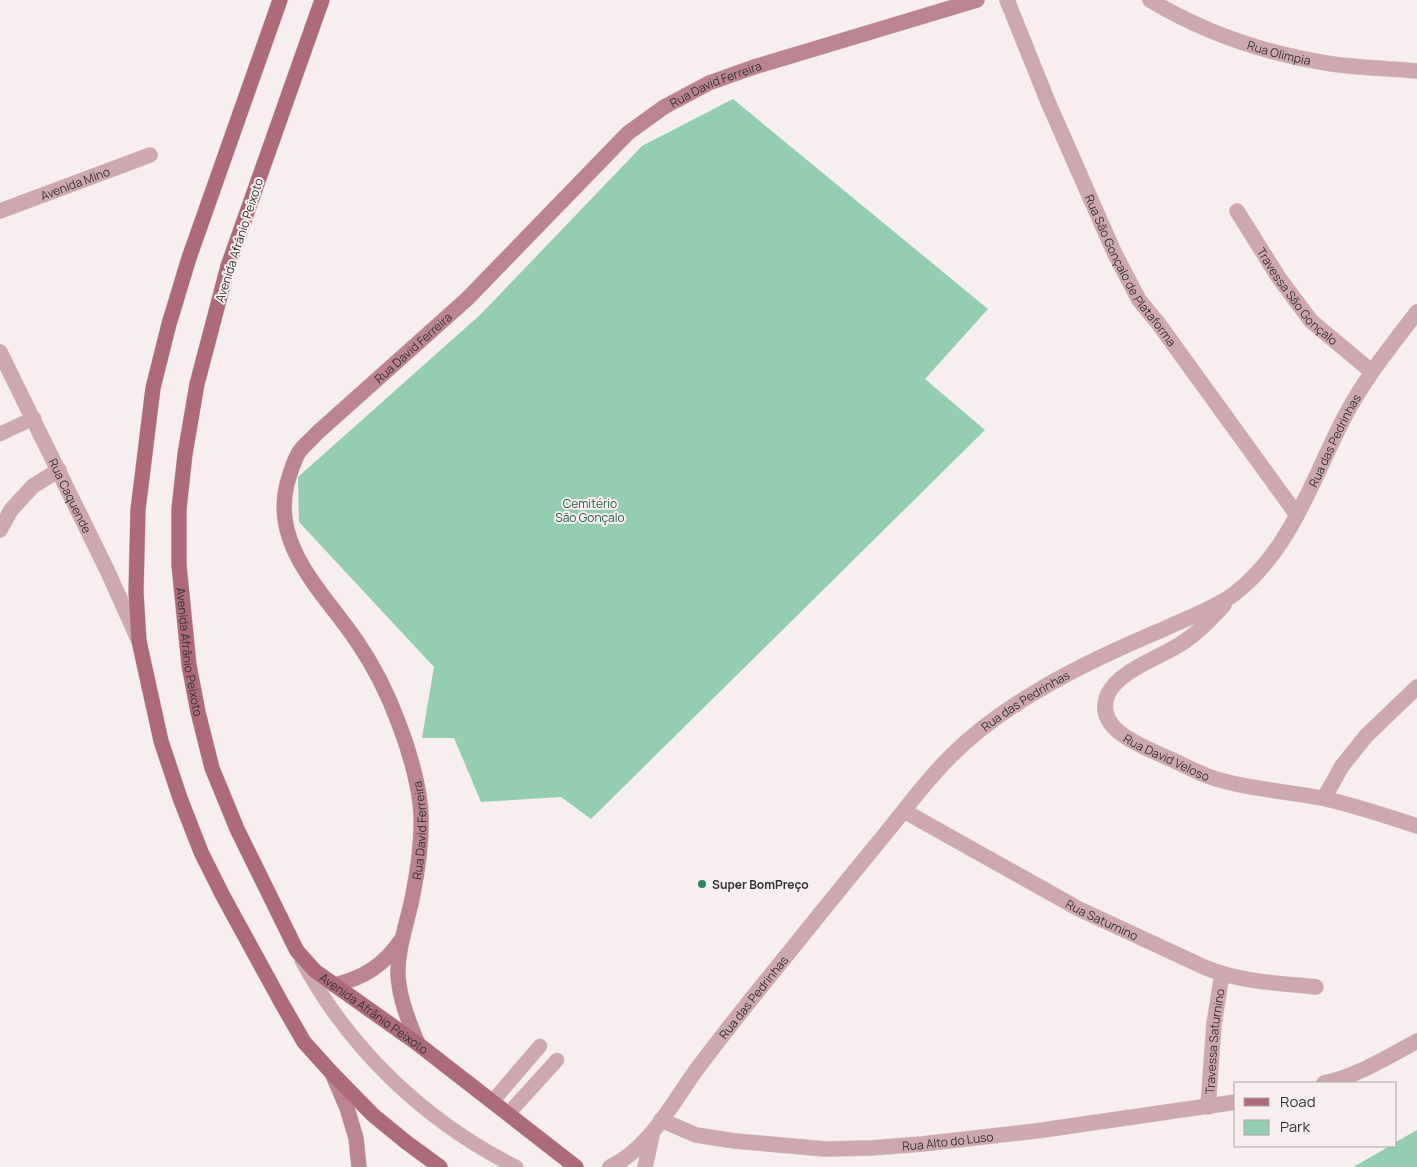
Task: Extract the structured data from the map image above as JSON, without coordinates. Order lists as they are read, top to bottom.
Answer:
{
  "streets": {
    "main road": ["Rua David Ferreira", "Avenida Afrânio Peixoto"],
    "street": [
      "Rua Olimpia",
      "Avenida Mino",
      "Rua São Gonçalo de Plataforma",
      "Travessa São Gonçalo",
      "Rua das Pedrinhas",
      "Rua Caquende",
      "Rua David Veloso",
      "Rua Saturnino",
      "Travessa Saturnino",
      "Rua Alto do Luso"
    ]
  },
  "crossings": [
    ["Rua David Ferreira", "Avenida Afrânio Peixoto"],
    ["Rua São Gonçalo de Plataforma", "Rua das Pedrinhas"],
    ["Travessa São Gonçalo", "Rua das Pedrinhas"],
    ["Rua das Pedrinhas", "Rua David Veloso"],
    ["Rua das Pedrinhas", "Rua Saturnino"],
    ["Rua das Pedrinhas", "Rua Alto do Luso"],
    ["Rua Saturnino", "Travessa Saturnino"],
    ["Travessa Saturnino", "Rua Alto do Luso"]
  ],
  "parks": ["Cemitério São Gonçalo"],
  "places": ["Super BomPreço"],
  "legend": ["Road", "Park"]
}
